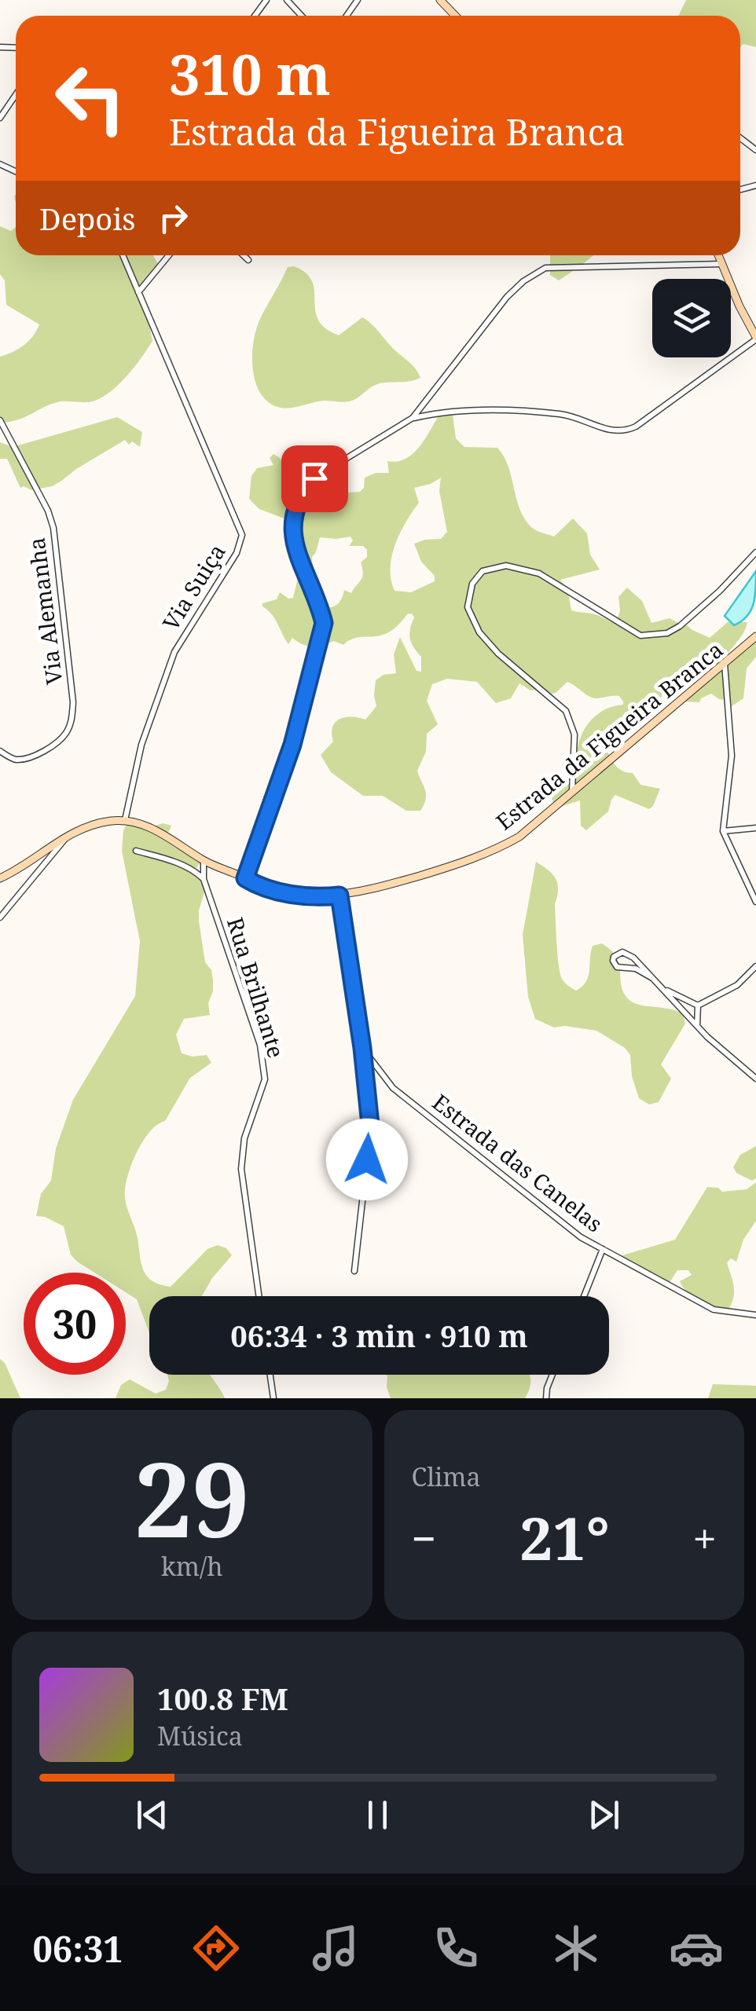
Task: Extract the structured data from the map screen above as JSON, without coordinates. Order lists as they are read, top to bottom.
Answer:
{
  "streets": {
    "main road": ["Estrada da Figueira Branca"],
    "street": [
      "Via Suiça",
      "Via Alemanha",
      "Rua Brilhante",
      "Estrada das Canelas"
    ]
  },
  "crossings": [
    ["Via Suiça", "Estrada da Figueira Branca"],
    ["Estrada da Figueira Branca", "Rua Brilhante"]
  ],
  "page": {
    "turn": ["310 m", "Estrada da Figueira Branca"],
    "then": "Depois",
    "limit": "30",
    "trip": "06:34 · 3 min · 910 m",
    "tile": [
      ["29", "km/h"],
      "Clima"
    ],
    "heat": ["−", "21°", "+"],
    "song": ["100.8 FM", "Música"],
    "tabs": "06:31"
  }
}
